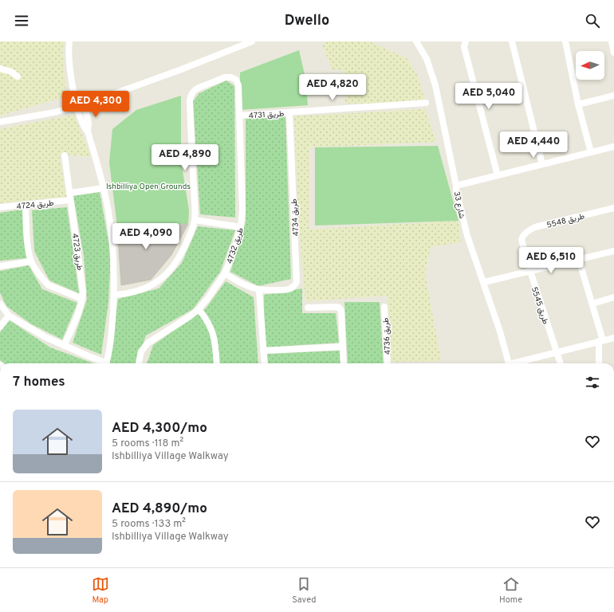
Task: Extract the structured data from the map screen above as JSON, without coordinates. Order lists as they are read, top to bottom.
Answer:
{
  "streets": {
    "street": [
      "طريق 4731",
      "طريق 4724",
      "شارع 33",
      "طريق 4734",
      "طريق 5548",
      "طريق 4732",
      "طريق 4723",
      "طريق 5545",
      "طريق 4736"
    ]
  },
  "crossings": [
    ["طريق 4731", "طريق 4734"],
    ["طريق 4731", "طريق 4732"],
    ["طريق 4724", "طريق 4723"],
    ["طريق 4734", "طريق 4732"],
    ["طريق 5548", "طريق 5545"]
  ],
  "parks": ["Ishbilliya Open Grounds"],
  "north": "left",
  "page": {
    "header": "Dwello",
    "price": [
      "AED 4,820",
      "AED 5,040",
      "AED 4,300",
      "AED 4,440",
      "AED 4,890",
      "AED 4,090",
      "AED 6,510"
    ],
    "heading": "7 homes",
    "list": [
      {
        "name": "AED 4,300/mo",
        "note": "5 rooms · 118 m² · Ishbilliya Village Walkway"
      },
      {
        "name": "AED 4,890/mo",
        "note": "5 rooms · 133 m² · Ishbilliya Village Walkway"
      }
    ],
    "tabs": ["Map", "Saved", "Home"]
  }
}
